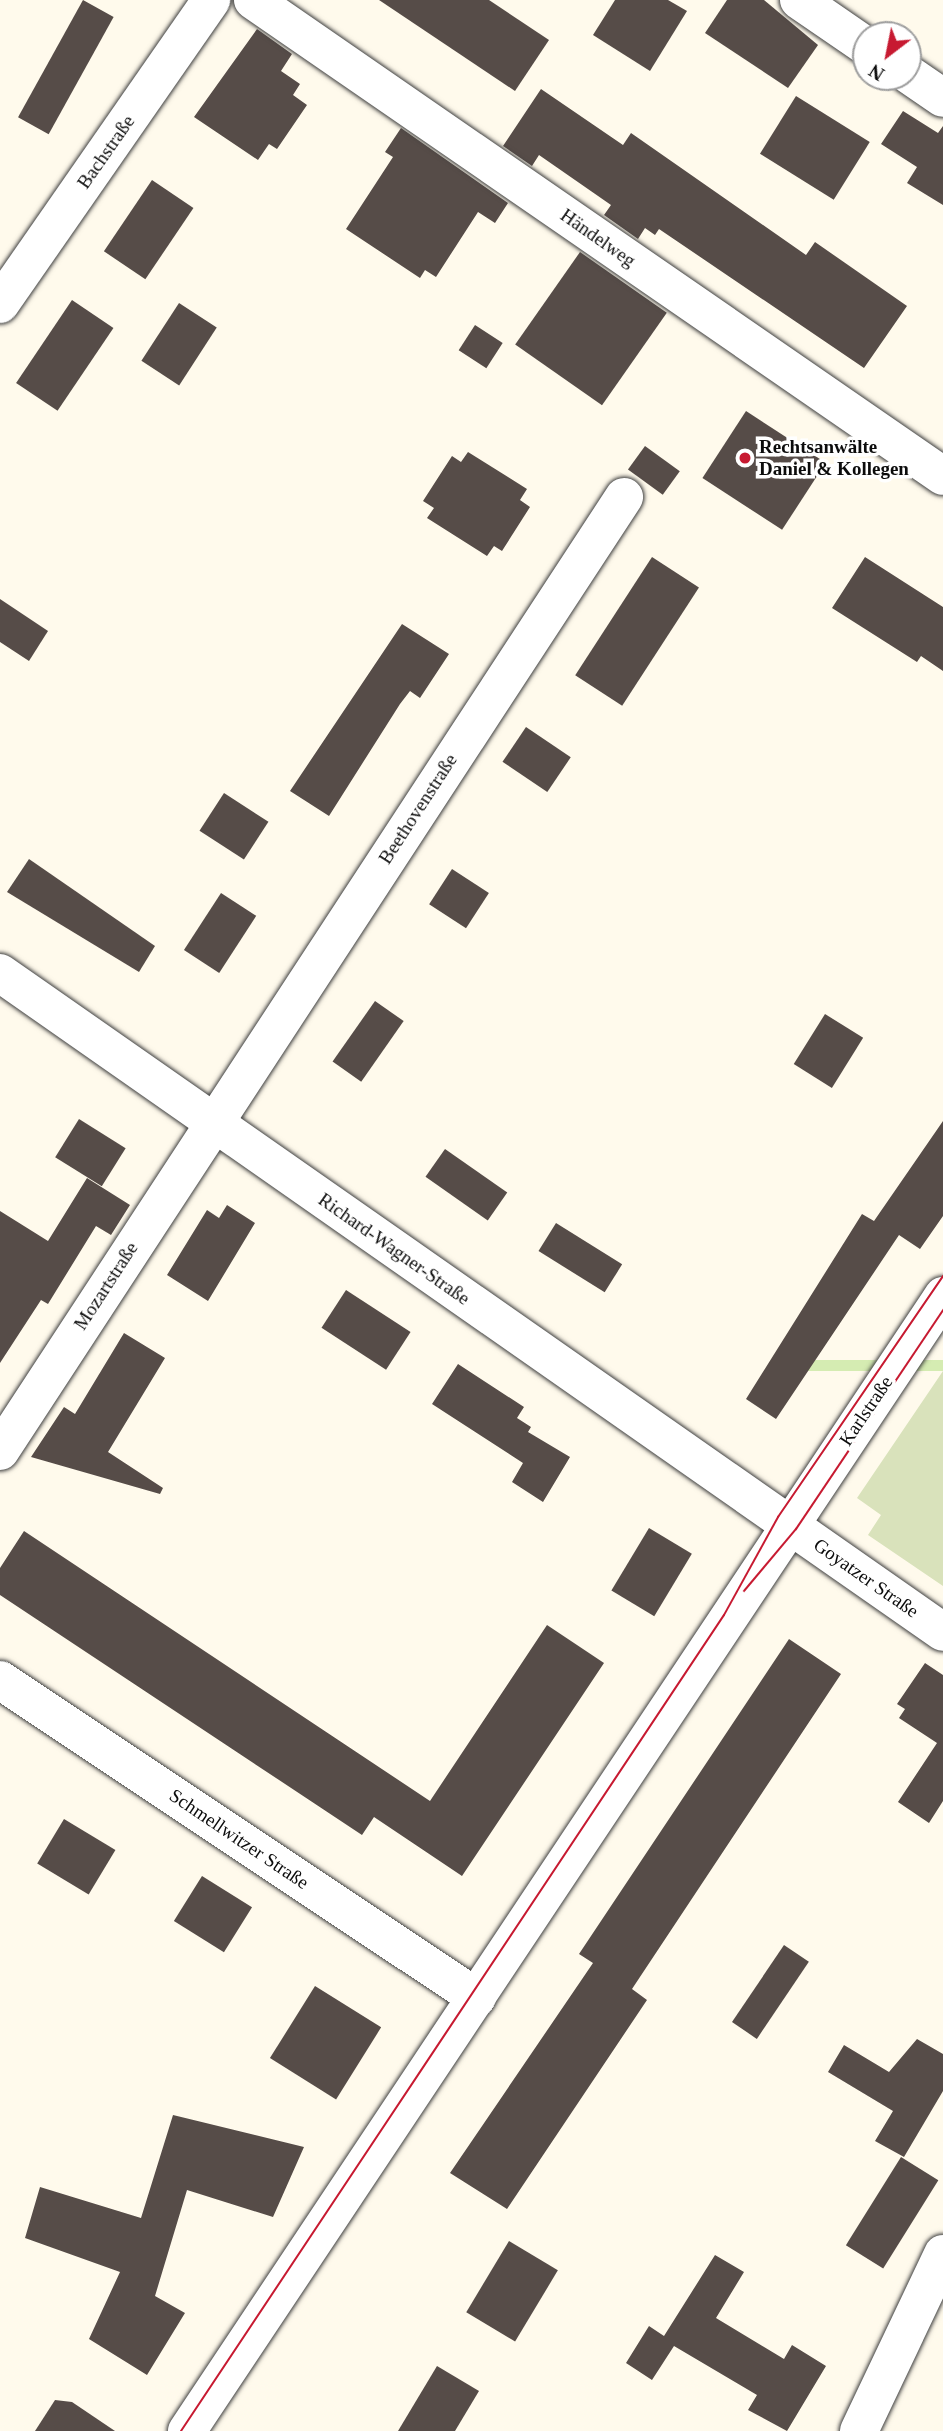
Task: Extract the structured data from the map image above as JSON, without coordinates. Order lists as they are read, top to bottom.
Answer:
{
  "streets": {
    "street": [
      "Bachstraße",
      "Händelweg",
      "Beethovenstraße",
      "Richard-Wagner-Straße",
      "Mozartstraße",
      "Karlstraße",
      "Goyatzer Straße",
      "Schmellwitzer Straße"
    ]
  },
  "crossings": [
    ["Beethovenstraße", "Richard-Wagner-Straße"],
    ["Beethovenstraße", "Mozartstraße"],
    ["Richard-Wagner-Straße", "Mozartstraße"],
    ["Richard-Wagner-Straße", "Karlstraße"],
    ["Richard-Wagner-Straße", "Goyatzer Straße"],
    ["Karlstraße", "Goyatzer Straße"]
  ],
  "places": ["Rechtsanwälte Daniel & Kollegen"],
  "north": "bottom left"
}
